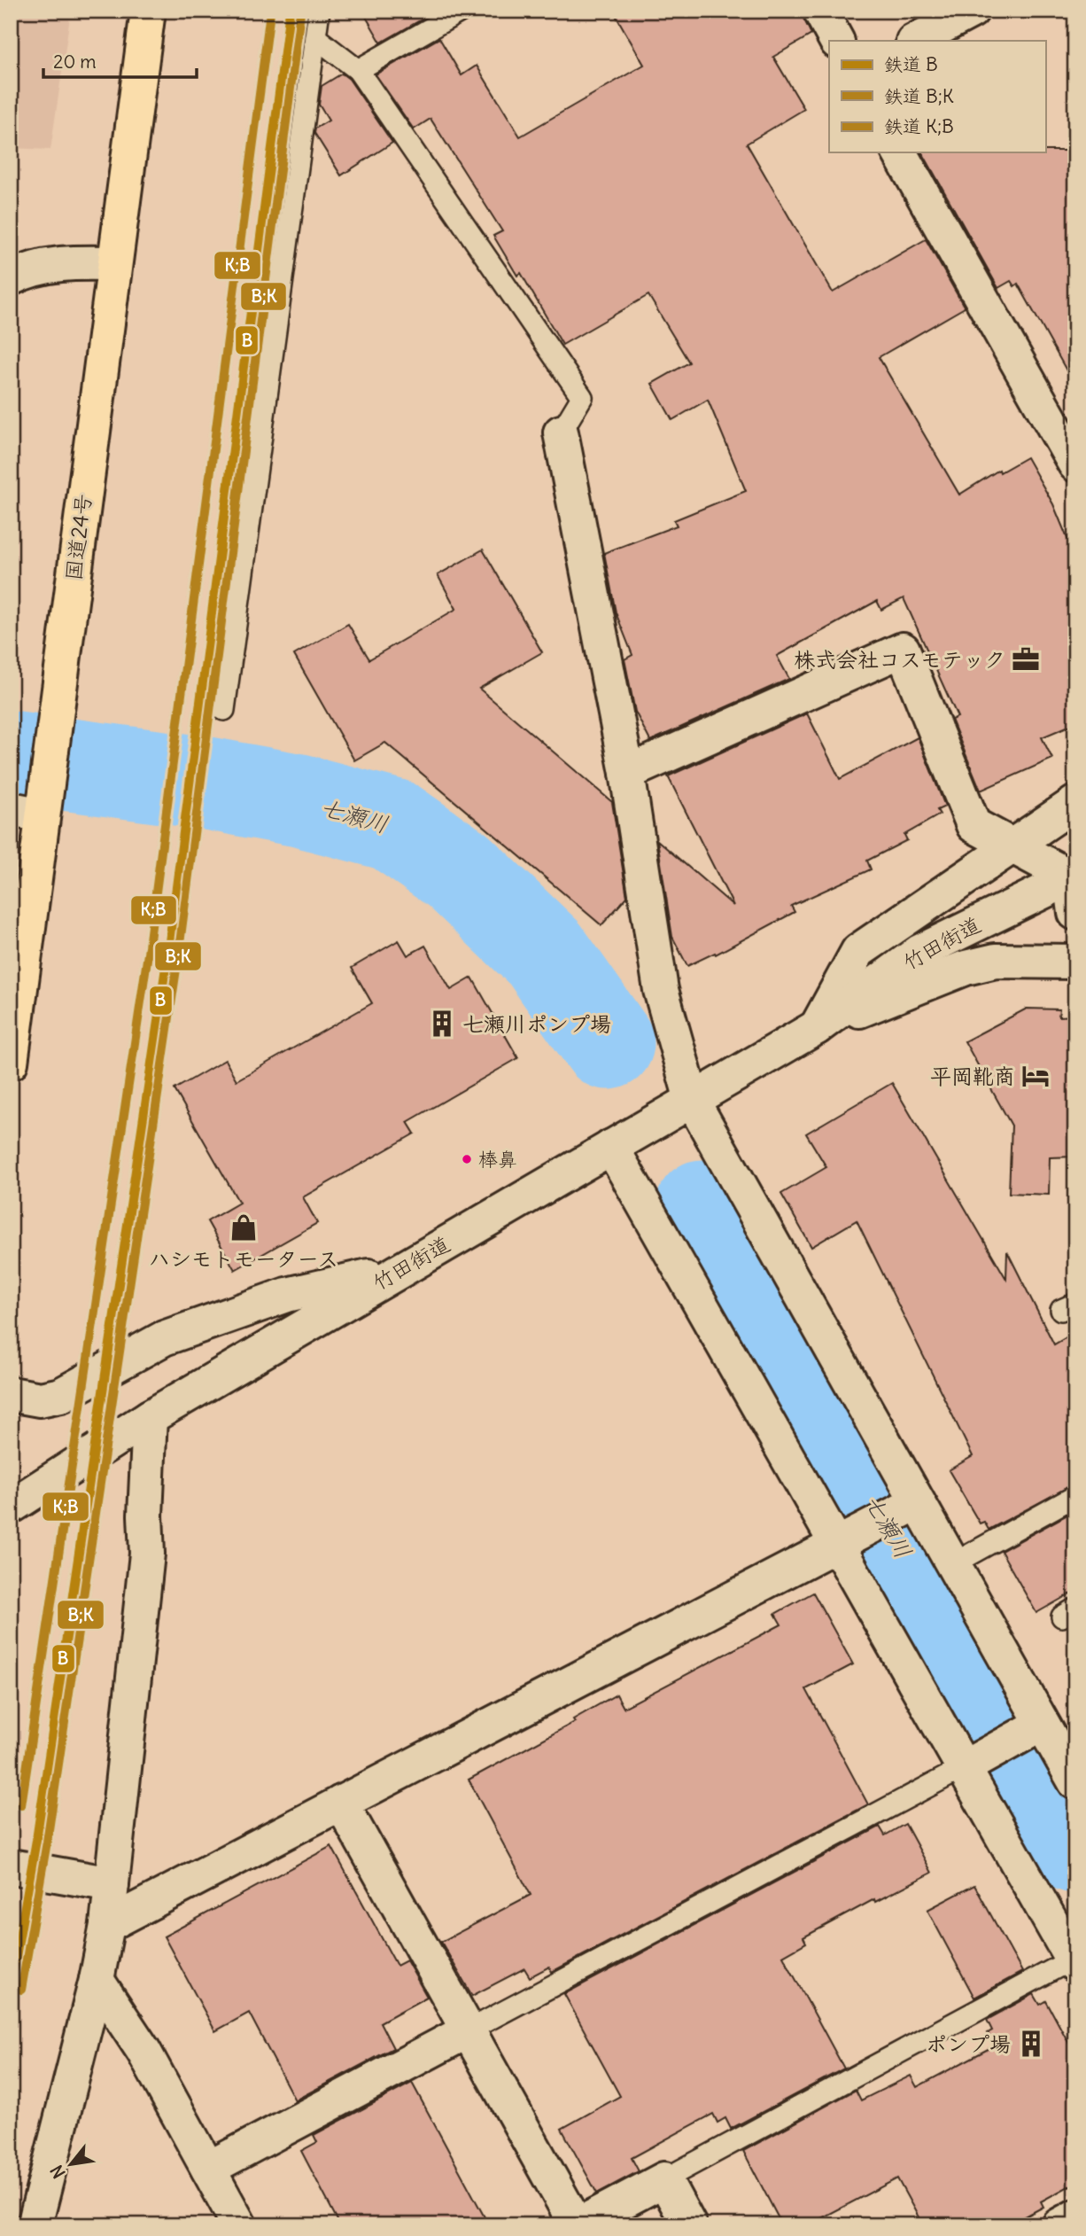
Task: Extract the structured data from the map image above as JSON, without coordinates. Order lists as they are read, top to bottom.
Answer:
{
  "streets": {
    "highway": ["国道24号"],
    "street": ["竹田街道"]
  },
  "water": ["七瀬川"],
  "places": {
    "office": ["株式会社コスモテック"],
    "building": ["七瀬川ポンプ場", "ポンプ場"],
    "hotel": ["平岡靴商"],
    "other": ["棒鼻"],
    "shop": ["ハシモトモータース"]
  },
  "lines": ["rail line B", "rail line B;K", "rail line K;B"],
  "legend": ["鉄道 B", "鉄道 B;K", "鉄道 K;B"],
  "scale_bar": "20 m",
  "north": "bottom left"
}
